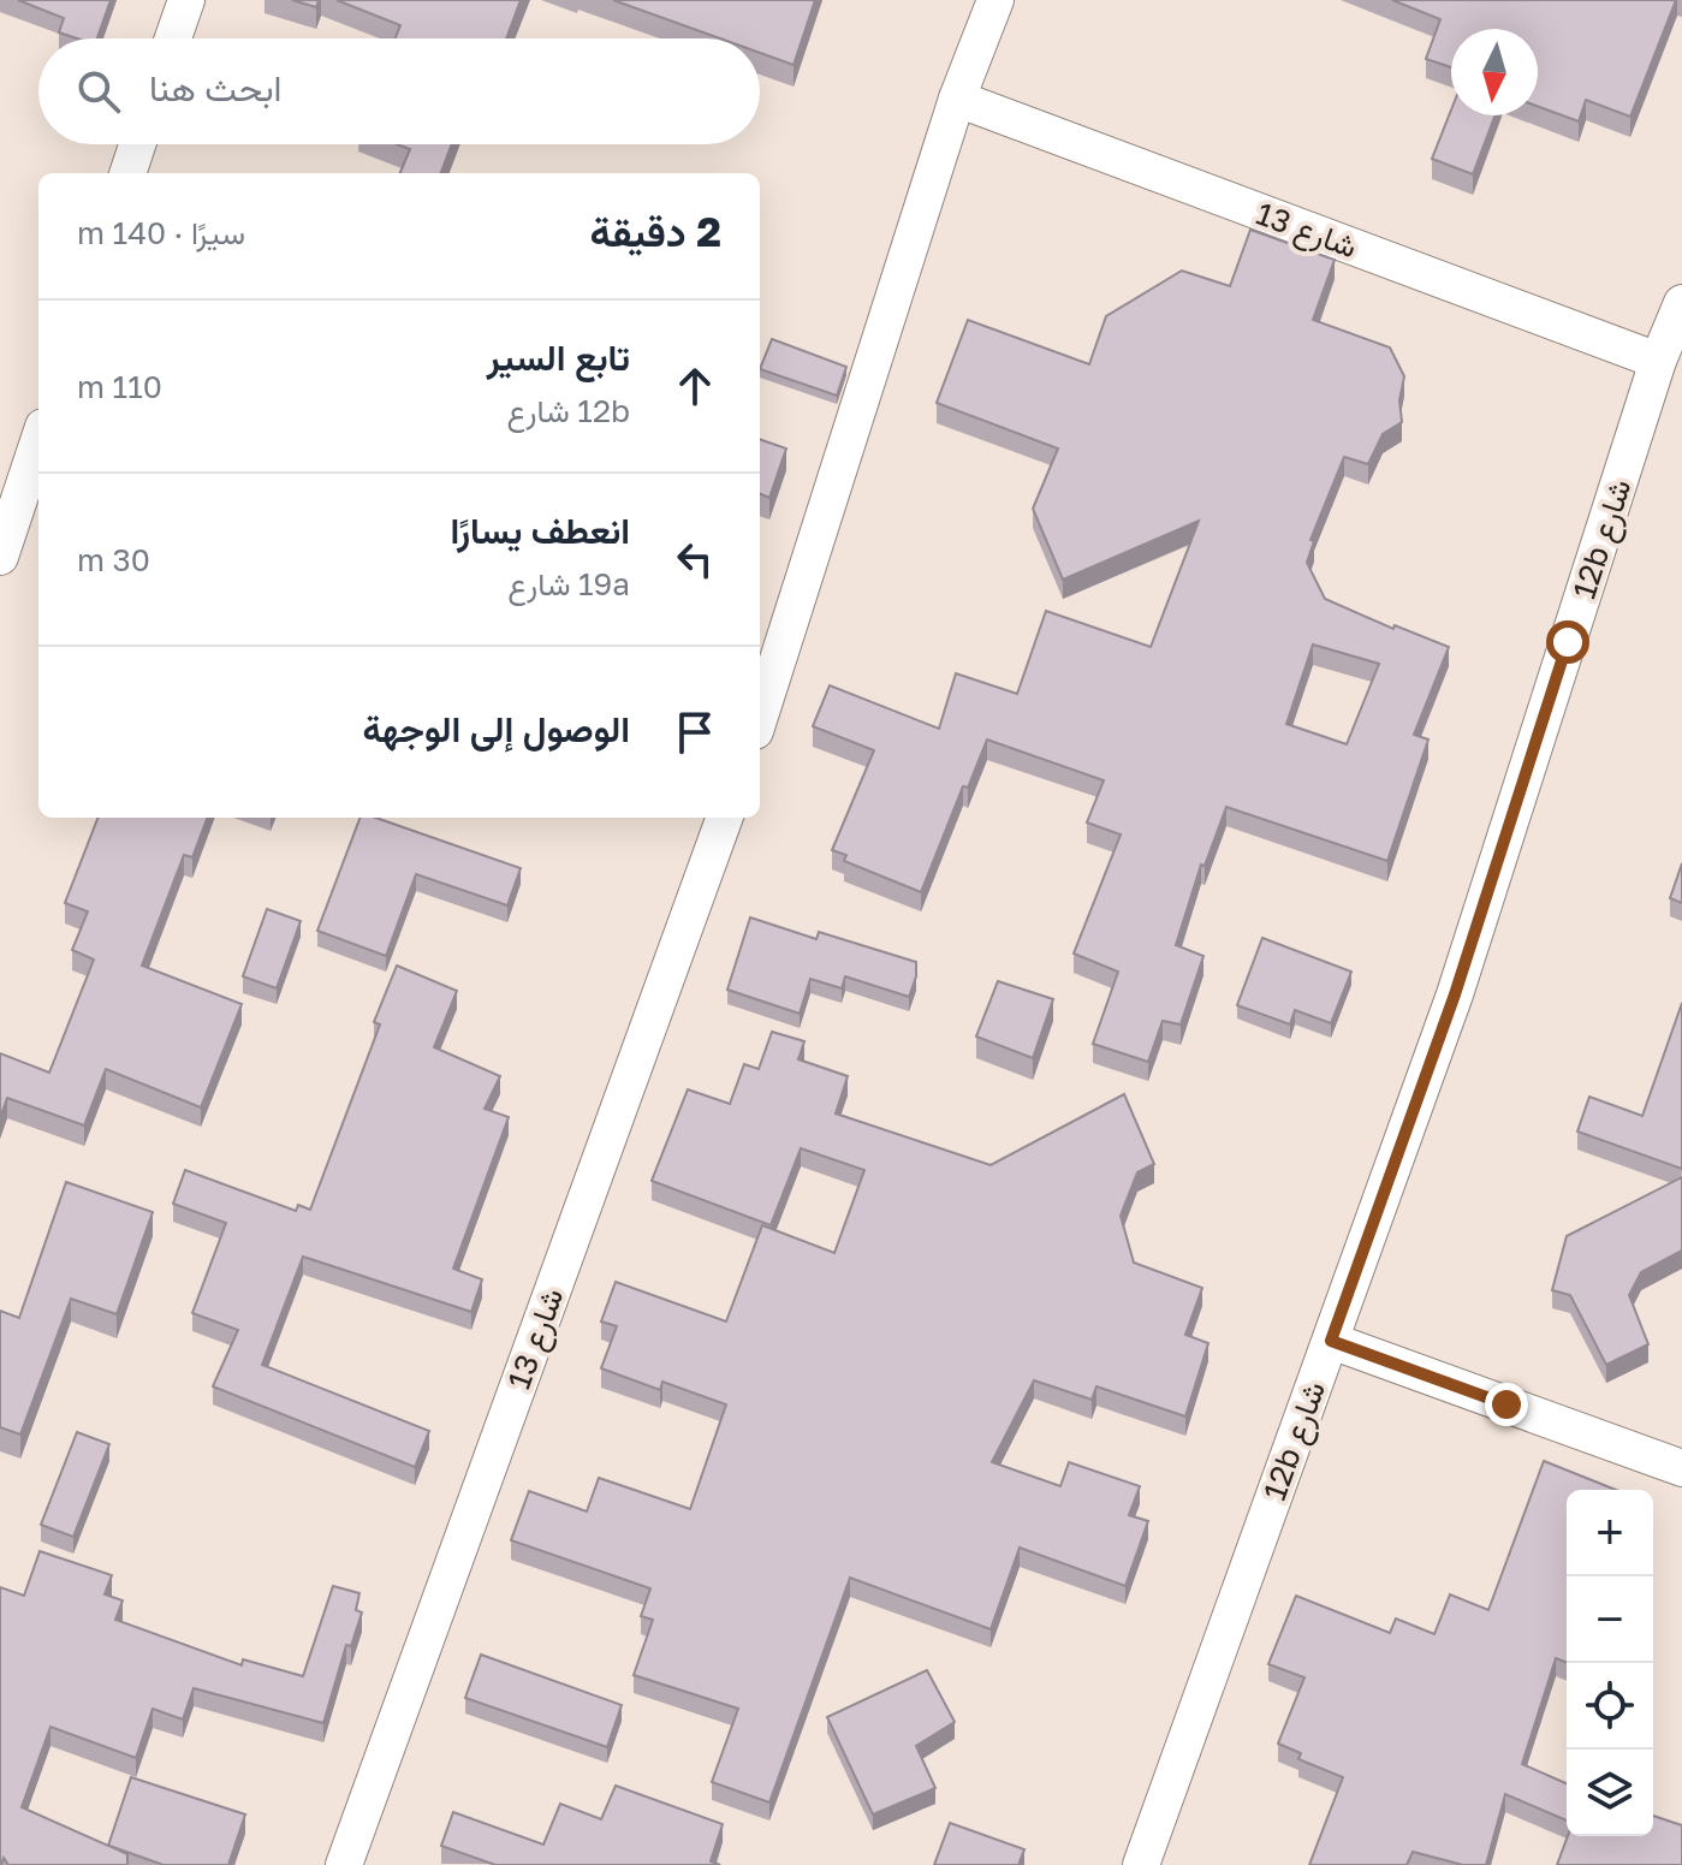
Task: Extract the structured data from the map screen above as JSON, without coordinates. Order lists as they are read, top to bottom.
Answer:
{
  "streets": {
    "street": ["شارع 13", "12b شارع"]
  },
  "crossings": [
    ["شارع 13", "12b شارع"]
  ],
  "north": "bottom",
  "page": {
    "search": "ابحث هنا",
    "heading": ["2 دقيقة", "سيرًا · 140 m"],
    "list": [
      ["تابع السير", "12b شارع", "110 m"],
      ["انعطف يسارًا", "19a شارع", "30 m"],
      "الوصول إلى الوجهة"
    ],
    "map_buttons": ["+", "−"]
  }
}
